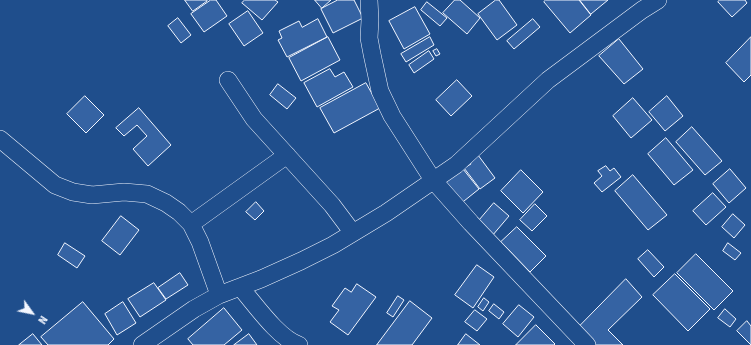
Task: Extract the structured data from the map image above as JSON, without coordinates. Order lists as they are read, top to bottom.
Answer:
{
  "north": "bottom right"
}
